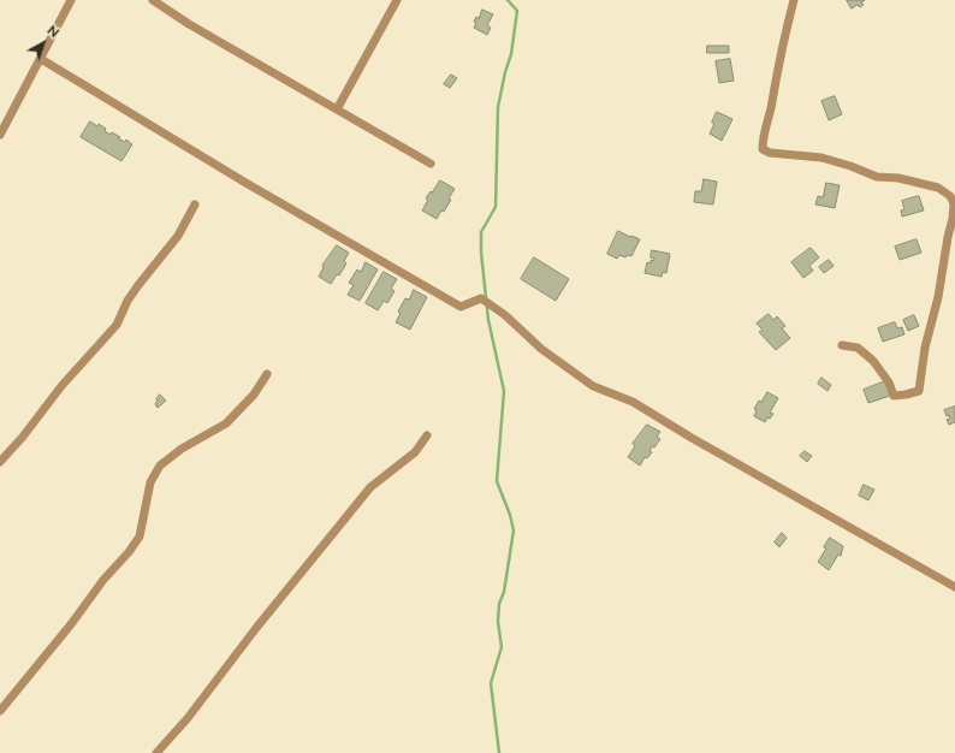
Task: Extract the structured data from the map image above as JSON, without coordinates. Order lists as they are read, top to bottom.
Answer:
{
  "north": "top right"
}
